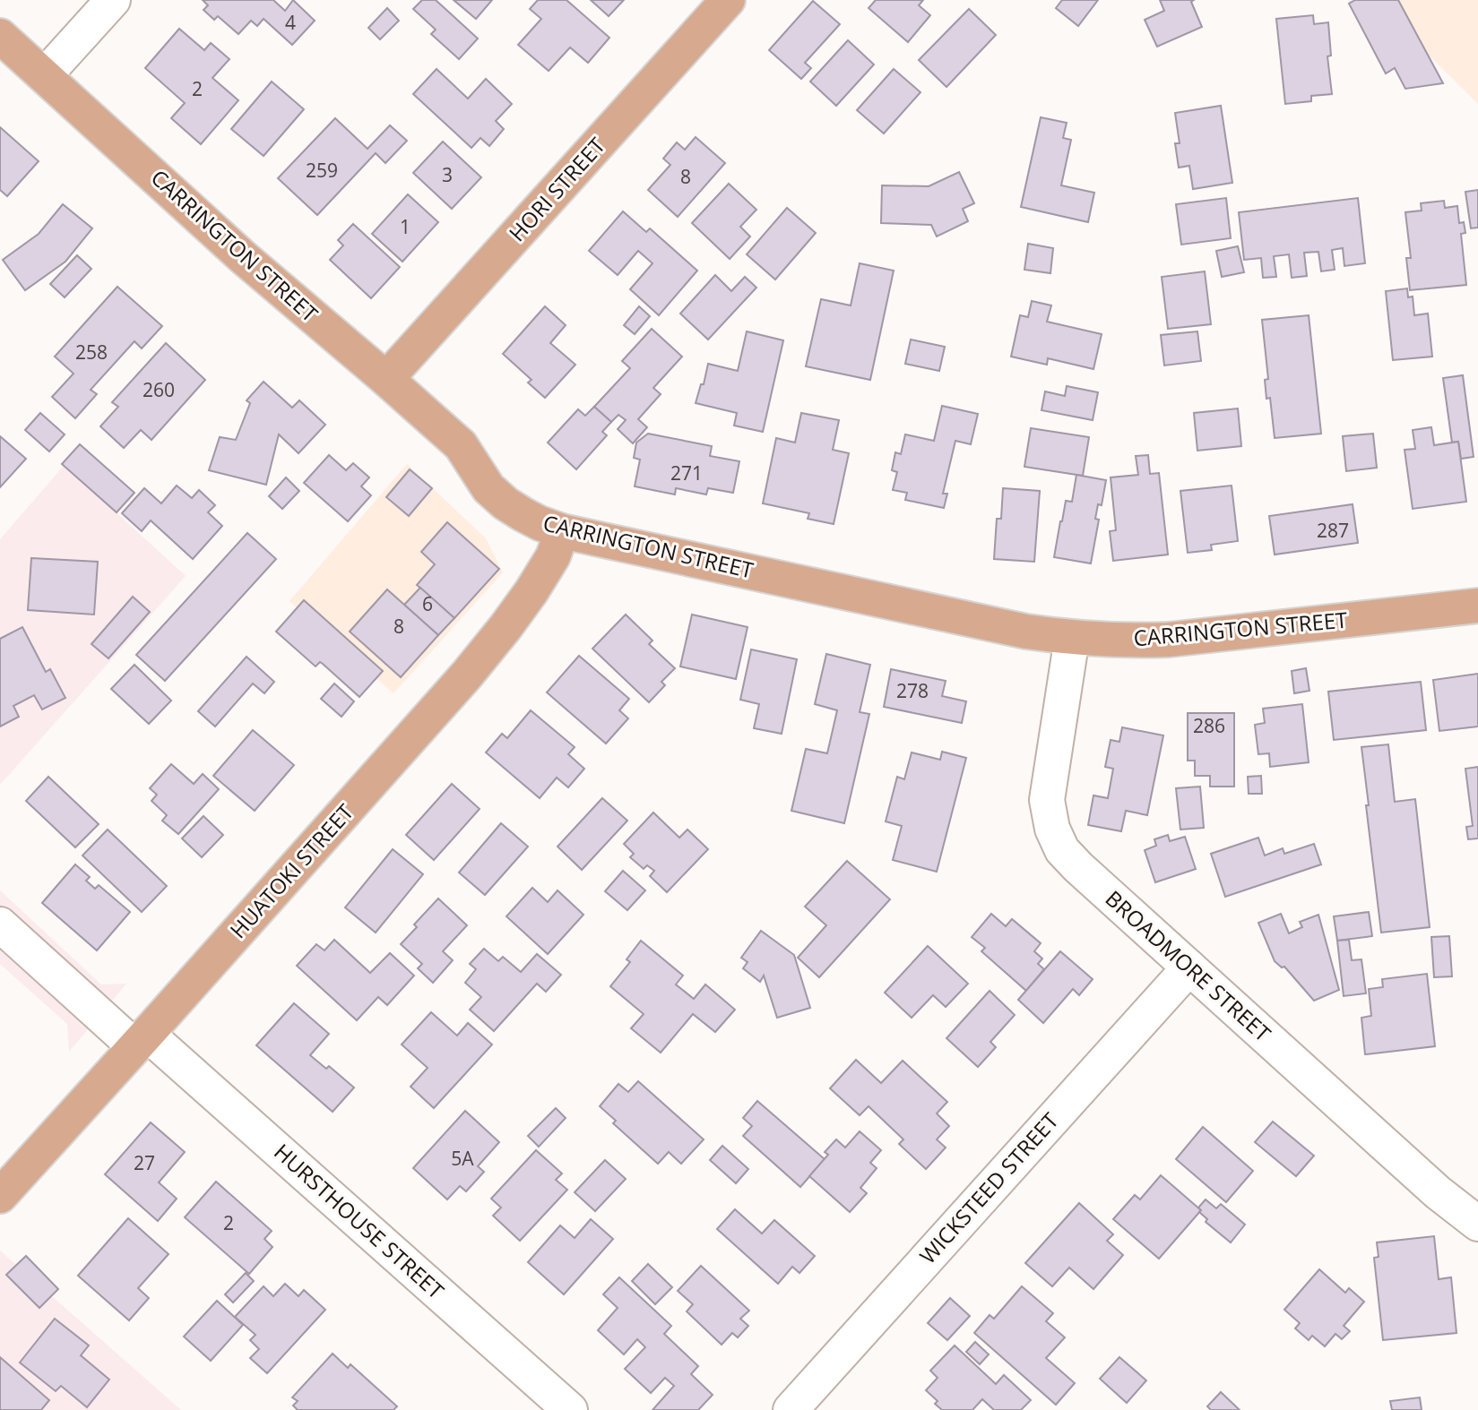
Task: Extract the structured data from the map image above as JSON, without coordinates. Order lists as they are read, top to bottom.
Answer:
{
  "streets": {
    "main road": ["HORI STREET", "CARRINGTON STREET", "HUATOKI STREET"],
    "street": ["BROADMORE STREET", "WICKSTEED STREET", "HURSTHOUSE STREET"]
  },
  "crossings": [
    ["HORI STREET", "CARRINGTON STREET"],
    ["CARRINGTON STREET", "HUATOKI STREET"],
    ["CARRINGTON STREET", "BROADMORE STREET"],
    ["HUATOKI STREET", "HURSTHOUSE STREET"],
    ["BROADMORE STREET", "WICKSTEED STREET"]
  ],
  "house_numbers": [
    "4",
    "2",
    "259",
    "3",
    "8",
    "1",
    "258",
    "260",
    "271",
    "287",
    "6",
    "8",
    "278",
    "286",
    "5A",
    "27",
    "2"
  ]
}
